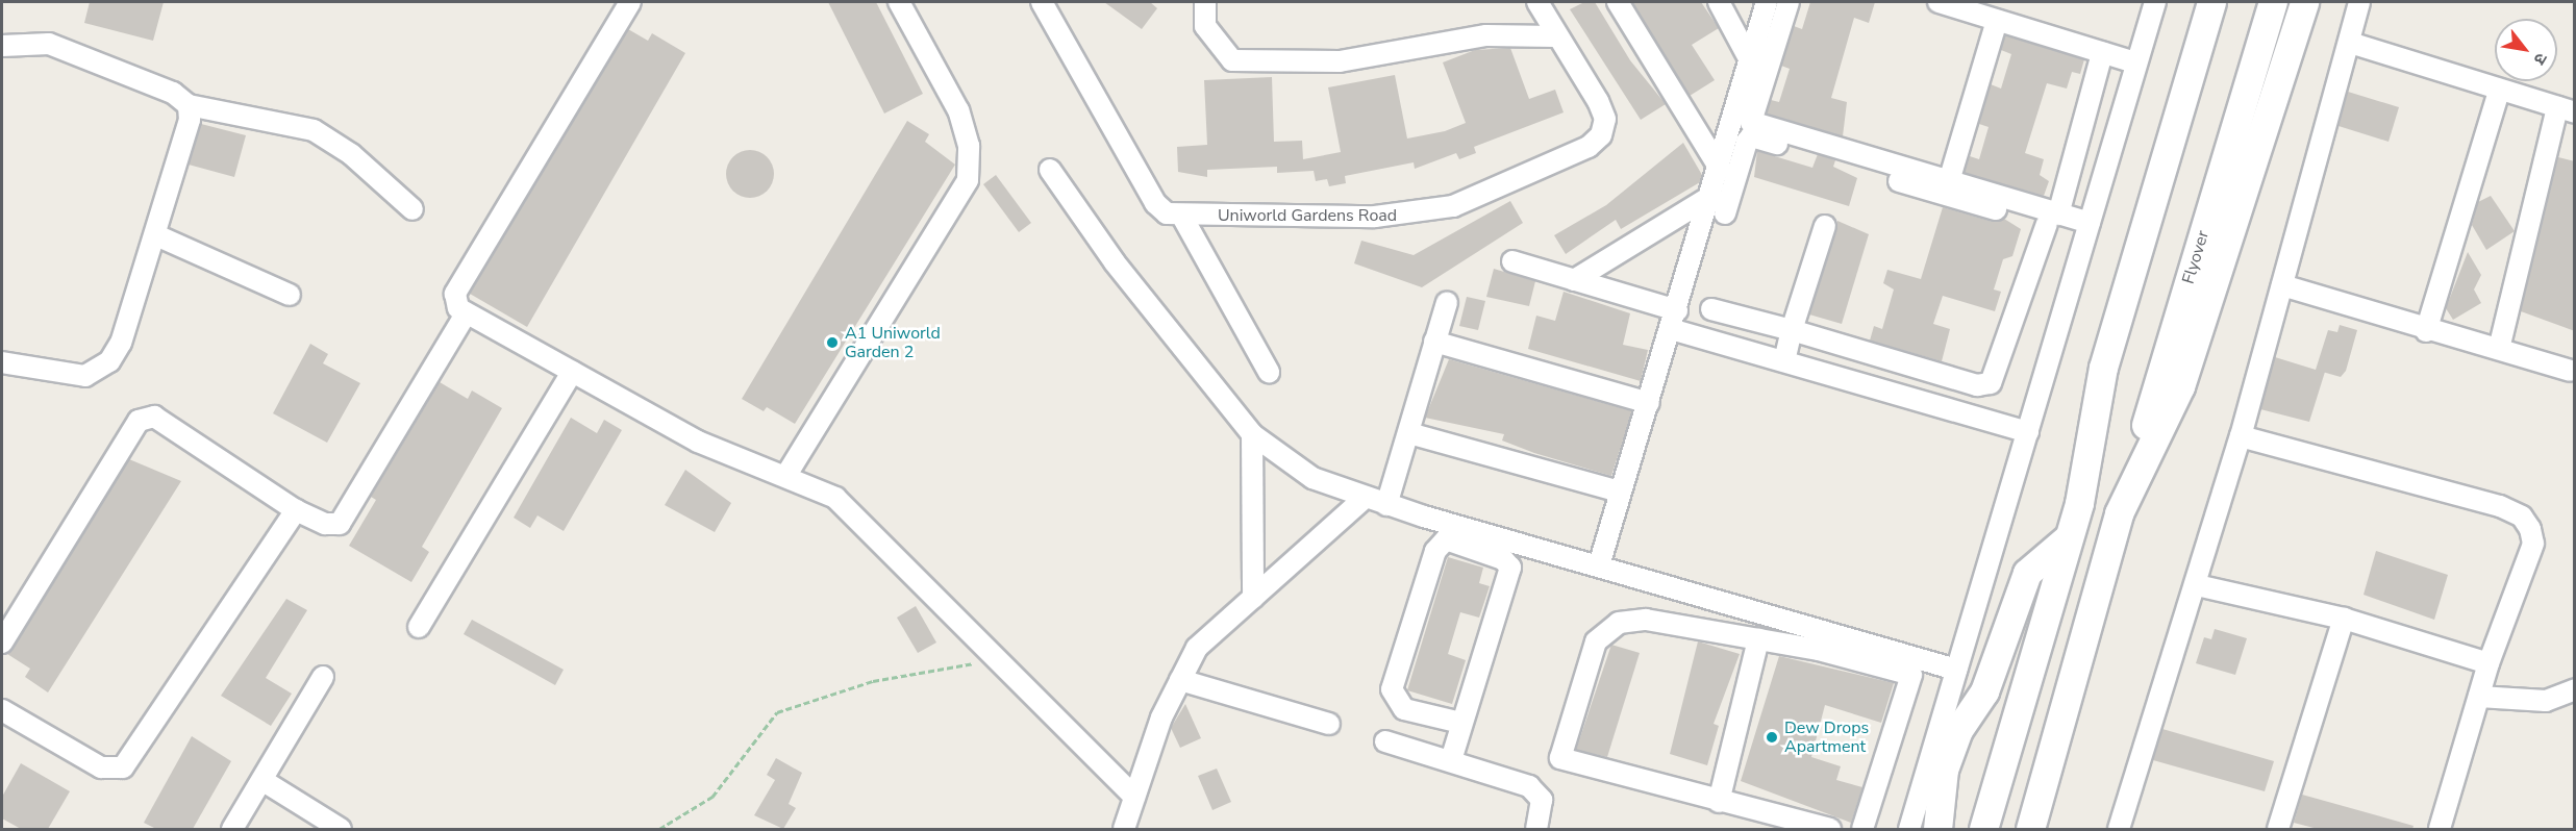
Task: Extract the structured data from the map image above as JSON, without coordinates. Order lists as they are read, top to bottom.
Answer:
{
  "streets": {
    "main road": ["Flyover"],
    "street": ["Uniworld Gardens Road"]
  },
  "places": ["A1 Uniworld Garden 2", "Dew Drops Apartment"],
  "north": "bottom right"
}
